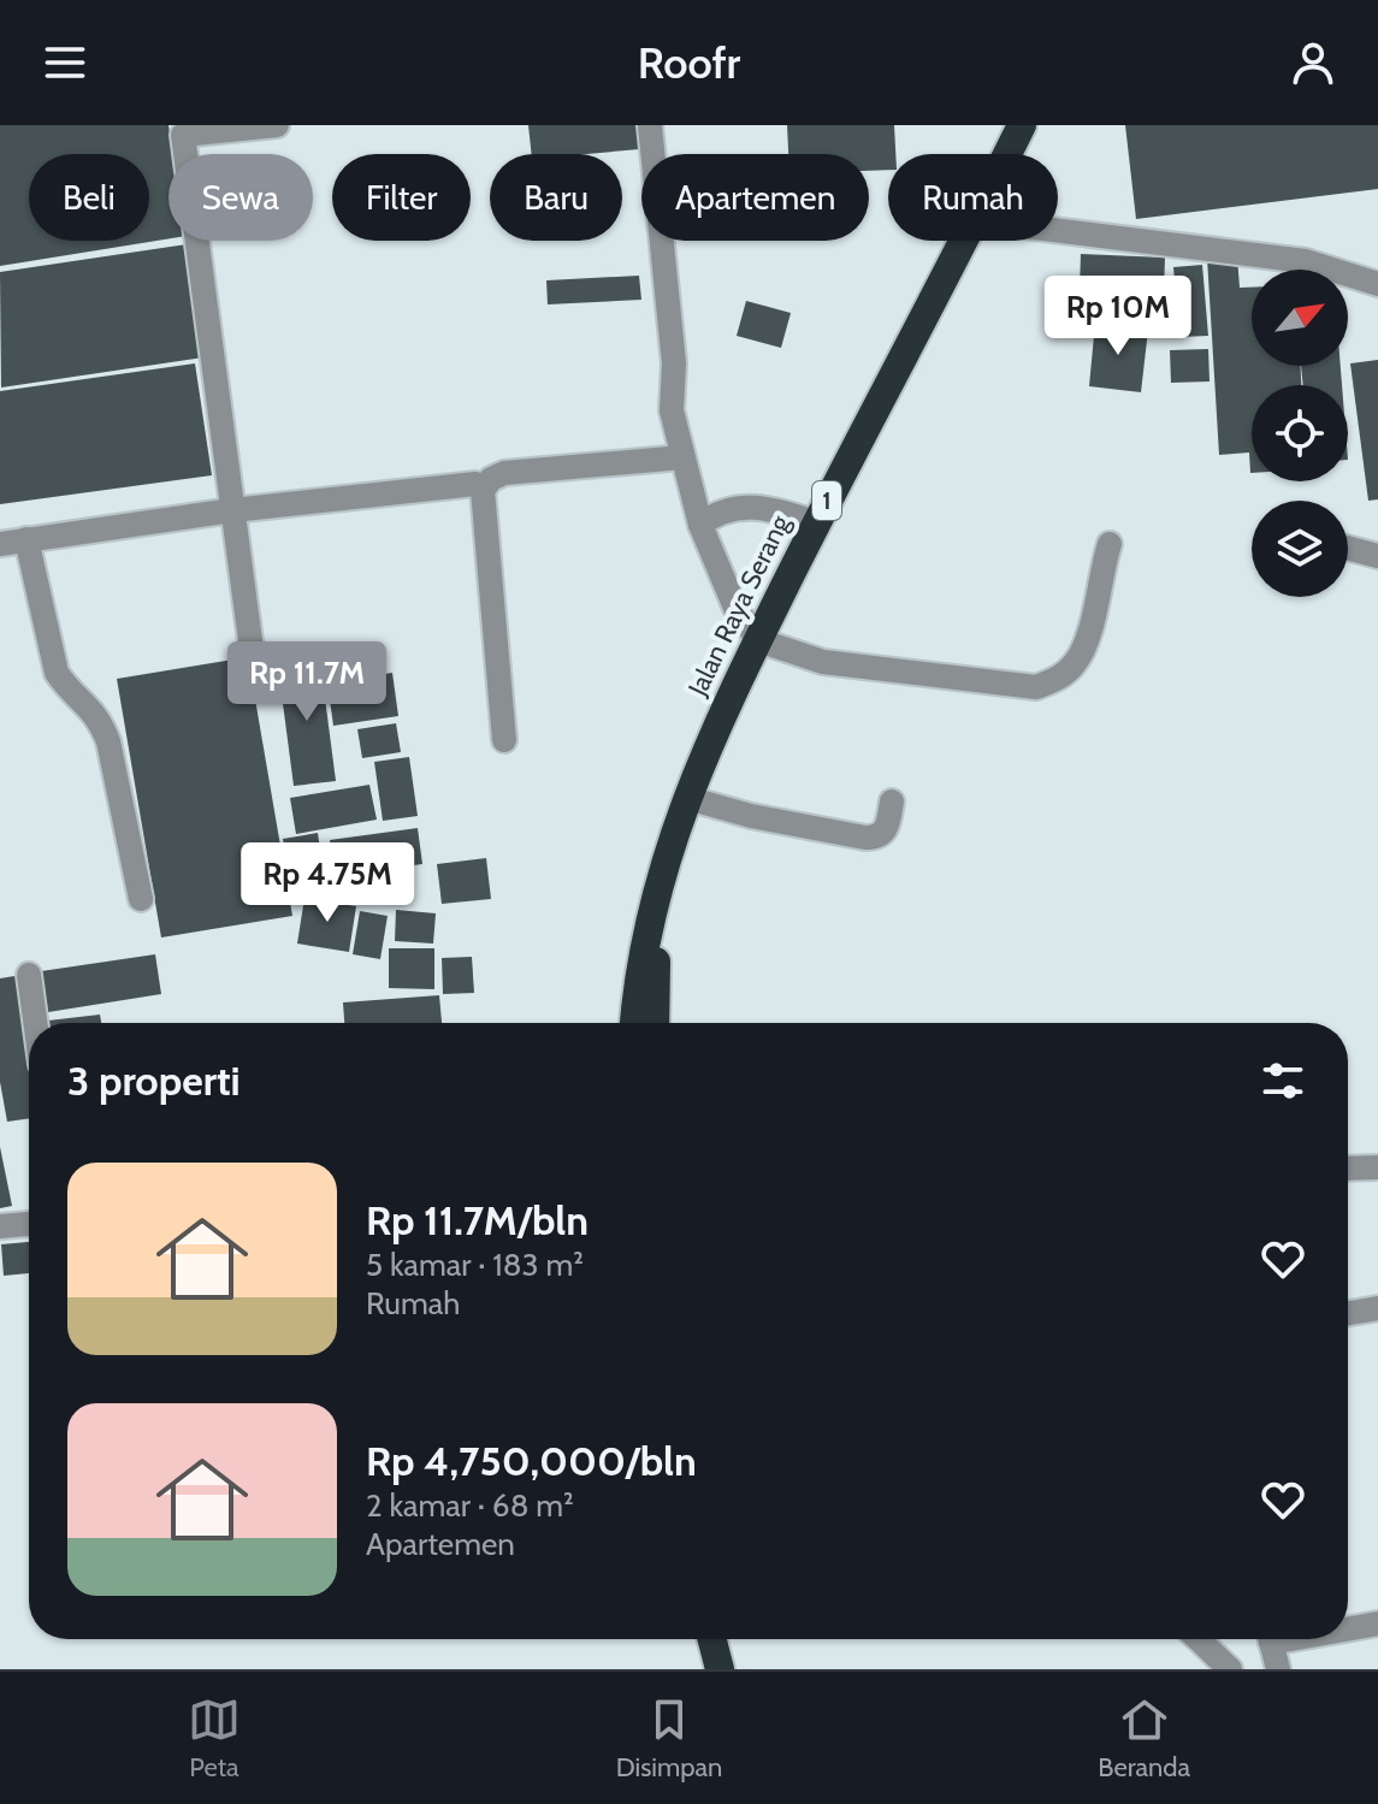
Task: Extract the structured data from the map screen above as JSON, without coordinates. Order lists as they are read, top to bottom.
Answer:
{
  "streets": {
    "highway": ["1", "Jalan Raya Serang"]
  },
  "north": "top right",
  "page": {
    "header": "Roofr",
    "chip": [
      "Beli",
      "Sewa",
      "Filter",
      "Baru",
      "Apartemen",
      "Rumah"
    ],
    "price": ["Rp 10M", "Rp 11.7M", "Rp 4.75M"],
    "heading": "3 properti",
    "list": [
      {
        "name": "Rp 11.7M/bln",
        "note": "5 kamar · 183 m² · Rumah"
      },
      {
        "name": "Rp 4,750,000/bln",
        "note": "2 kamar · 68 m² · Apartemen"
      }
    ],
    "tabs": ["Peta", "Disimpan", "Beranda"]
  }
}
